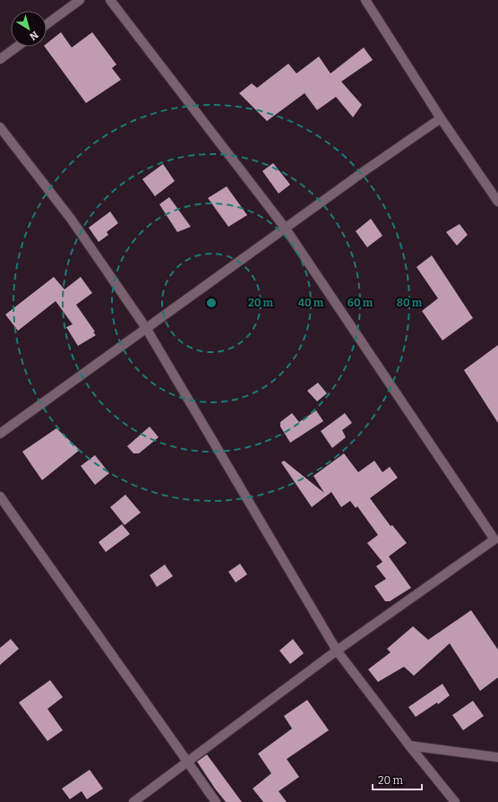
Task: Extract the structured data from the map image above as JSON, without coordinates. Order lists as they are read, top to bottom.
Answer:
{
  "scale_bar": "20 m",
  "north": "bottom right",
  "rings": [
    "20 m",
    "40 m",
    "60 m",
    "80 m"
  ]
}
